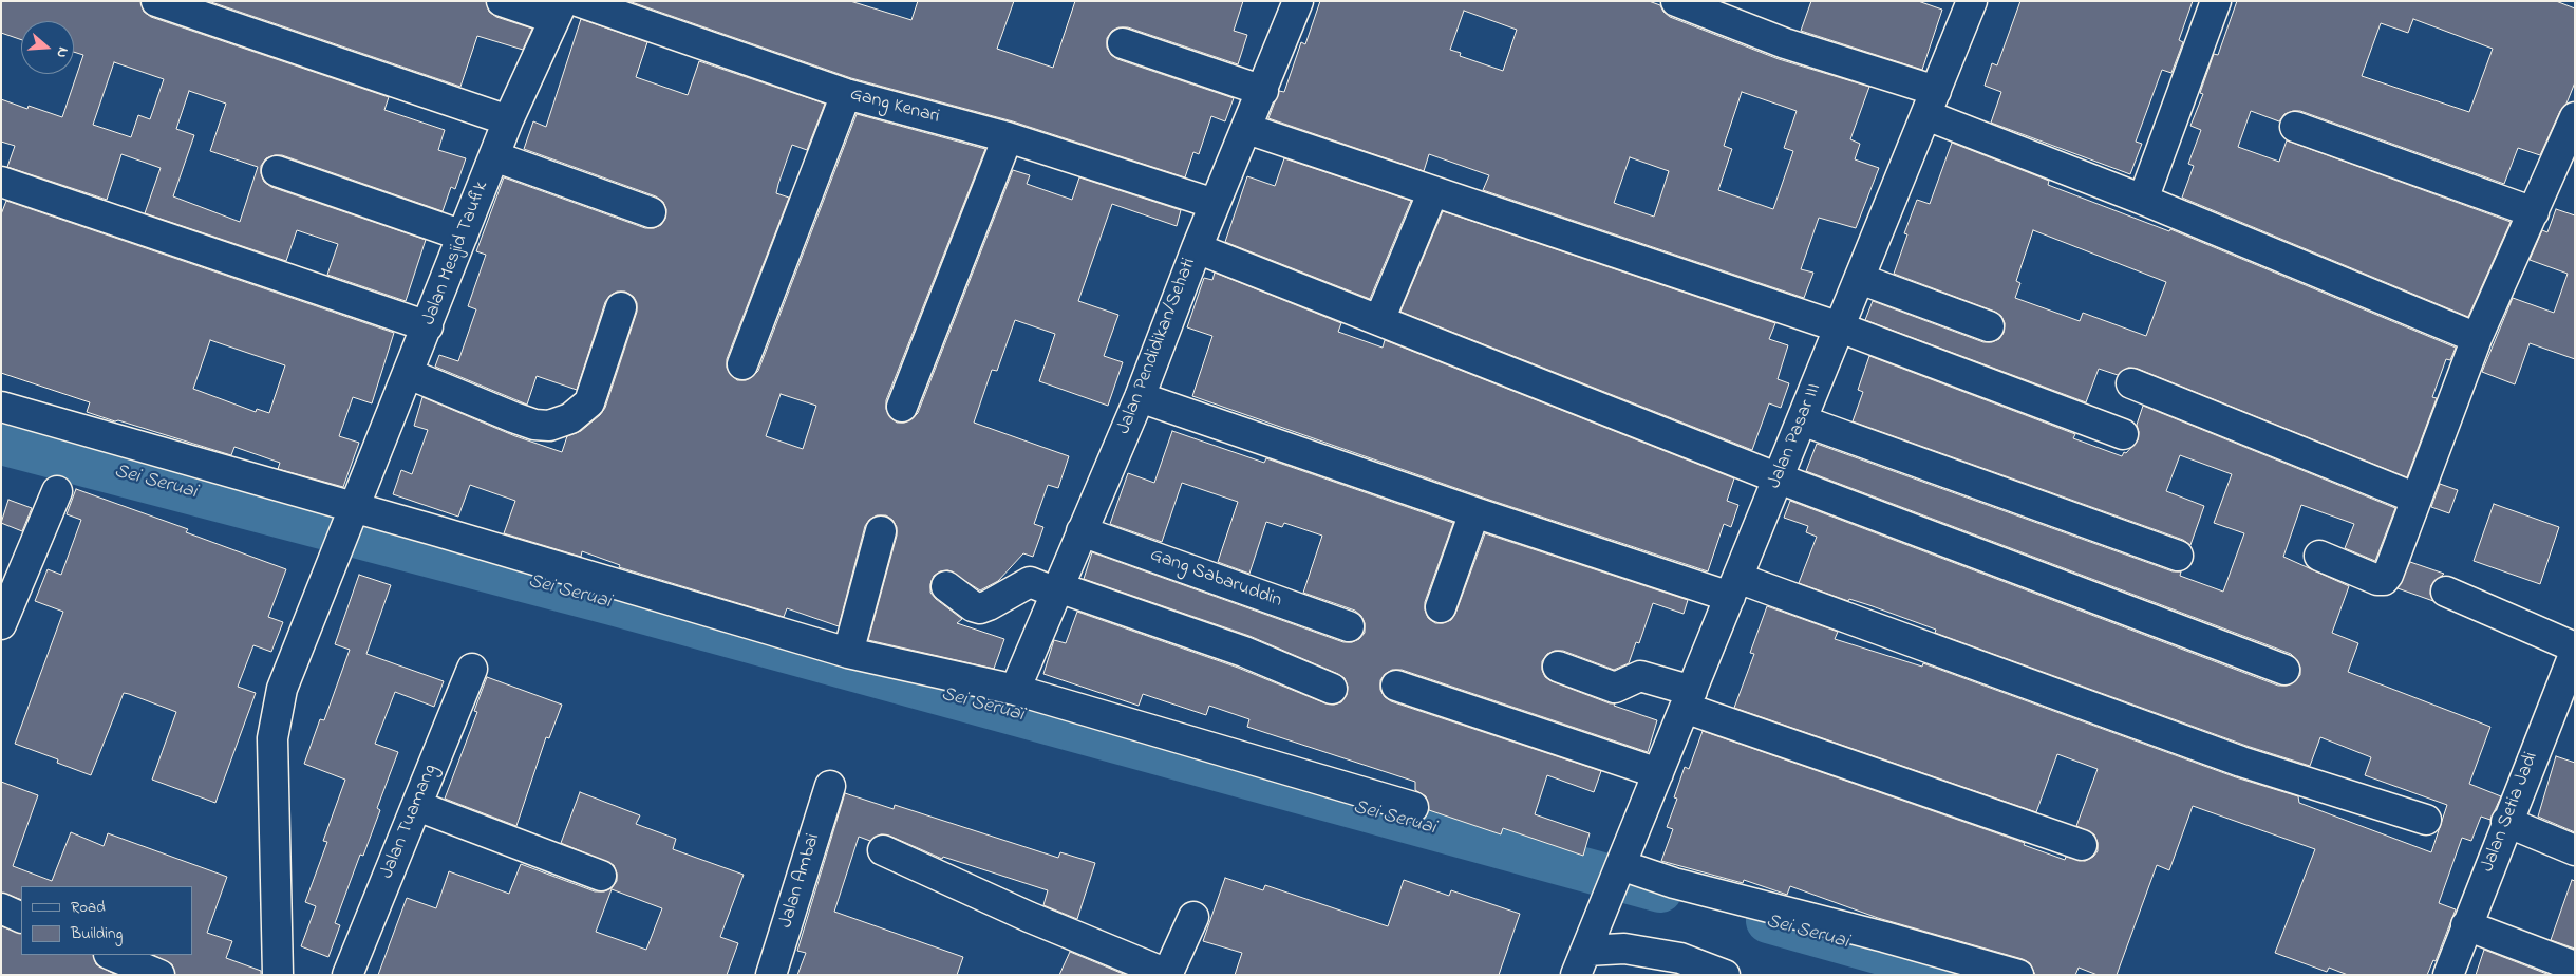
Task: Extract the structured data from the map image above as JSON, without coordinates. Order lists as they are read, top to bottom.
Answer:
{
  "streets": {
    "street": [
      "Gang Kenari",
      "Jalan Mesjid Taufik",
      "Jalan Pendidikan/Sehati",
      "Jalan Pasar III",
      "Gang Sabaruddin",
      "Jalan Setia Jadi",
      "Jalan Tuamang",
      "Jalan Ambai"
    ]
  },
  "crossings": [
    ["Gang Kenari", "Jalan Pendidikan/Sehati"],
    ["Jalan Pendidikan/Sehati", "Gang Sabaruddin"]
  ],
  "water": ["Sei Seruai"],
  "legend": ["Road", "Building"],
  "north": "right"
}
